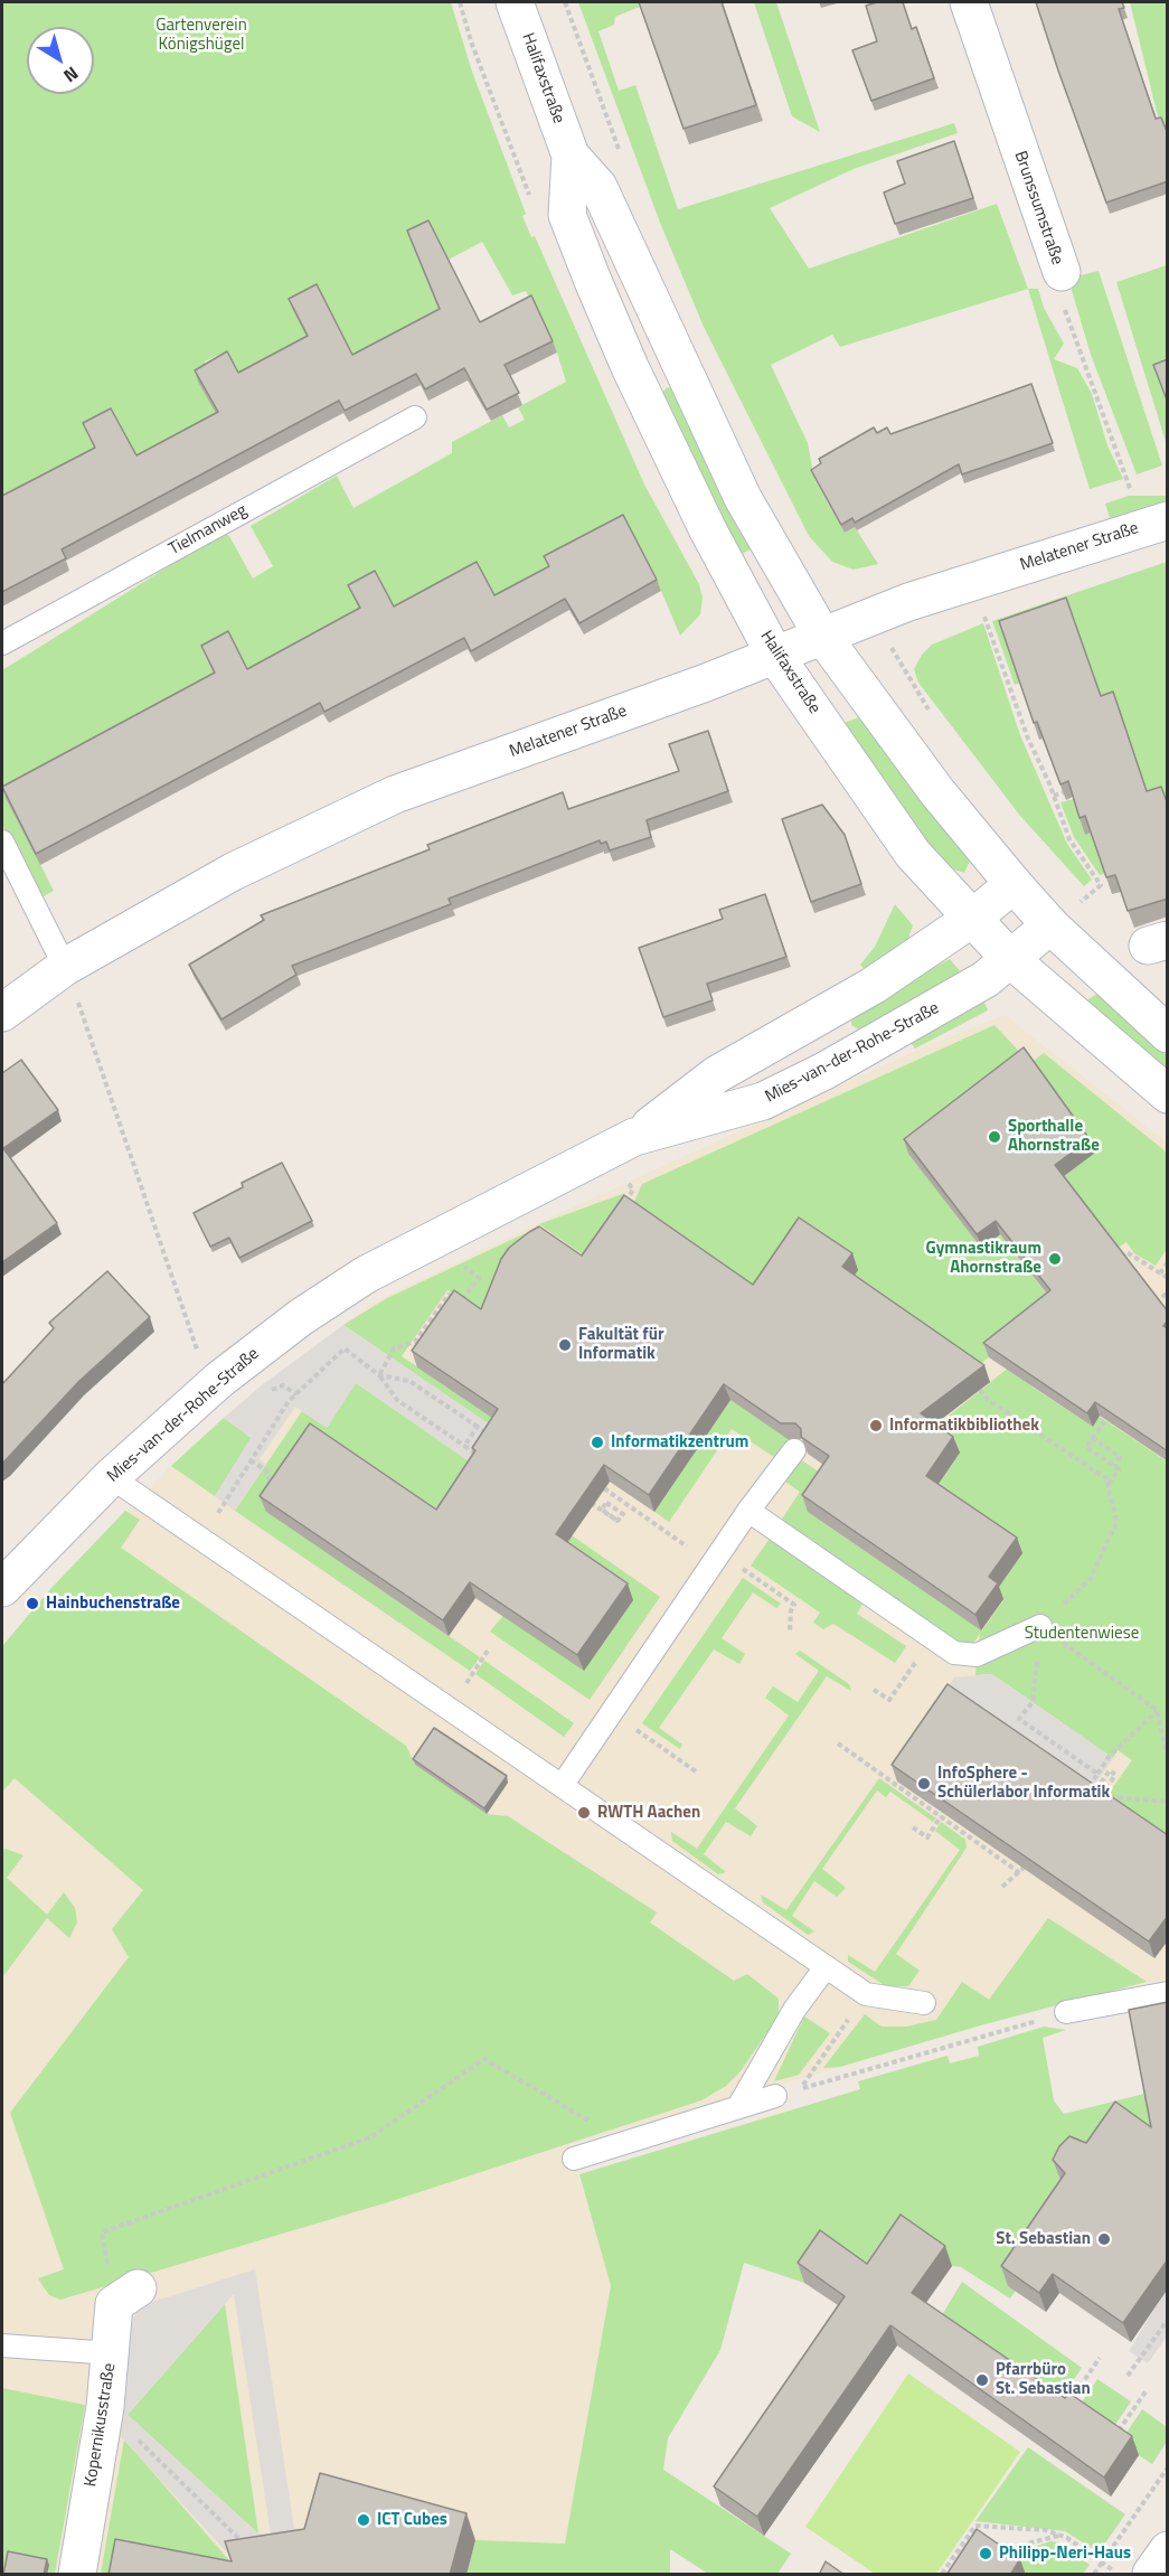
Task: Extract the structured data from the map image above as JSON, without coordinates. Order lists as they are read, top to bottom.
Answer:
{
  "streets": {
    "street": [
      "Halifaxstraße",
      "Brunssumstraße",
      "Melatener Straße",
      "Mies-van-der-Rohe-Straße",
      "Kopernikusstraße"
    ],
    "lane": ["Tielmanweg"]
  },
  "crossings": [
    ["Halifaxstraße", "Melatener Straße"],
    ["Halifaxstraße", "Mies-van-der-Rohe-Straße"],
    ["Brunssumstraße", "Melatener Straße"]
  ],
  "parks": ["Gartenverein Königshügel", "Studentenwiese"],
  "places": [
    "Sporthalle Ahornstraße",
    "Gymnastikraum Ahornstraße",
    "Fakultät für Informatik",
    "Informatikbibliothek",
    "Informatikzentrum",
    "Hainbuchenstraße",
    "InfoSphere - Schülerlabor Informatik",
    "RWTH Aachen",
    "St. Sebastian",
    "Pfarrbüro St. Sebastian",
    "ICT Cubes",
    "Philipp-Neri-Haus"
  ],
  "north": "bottom right"
}
